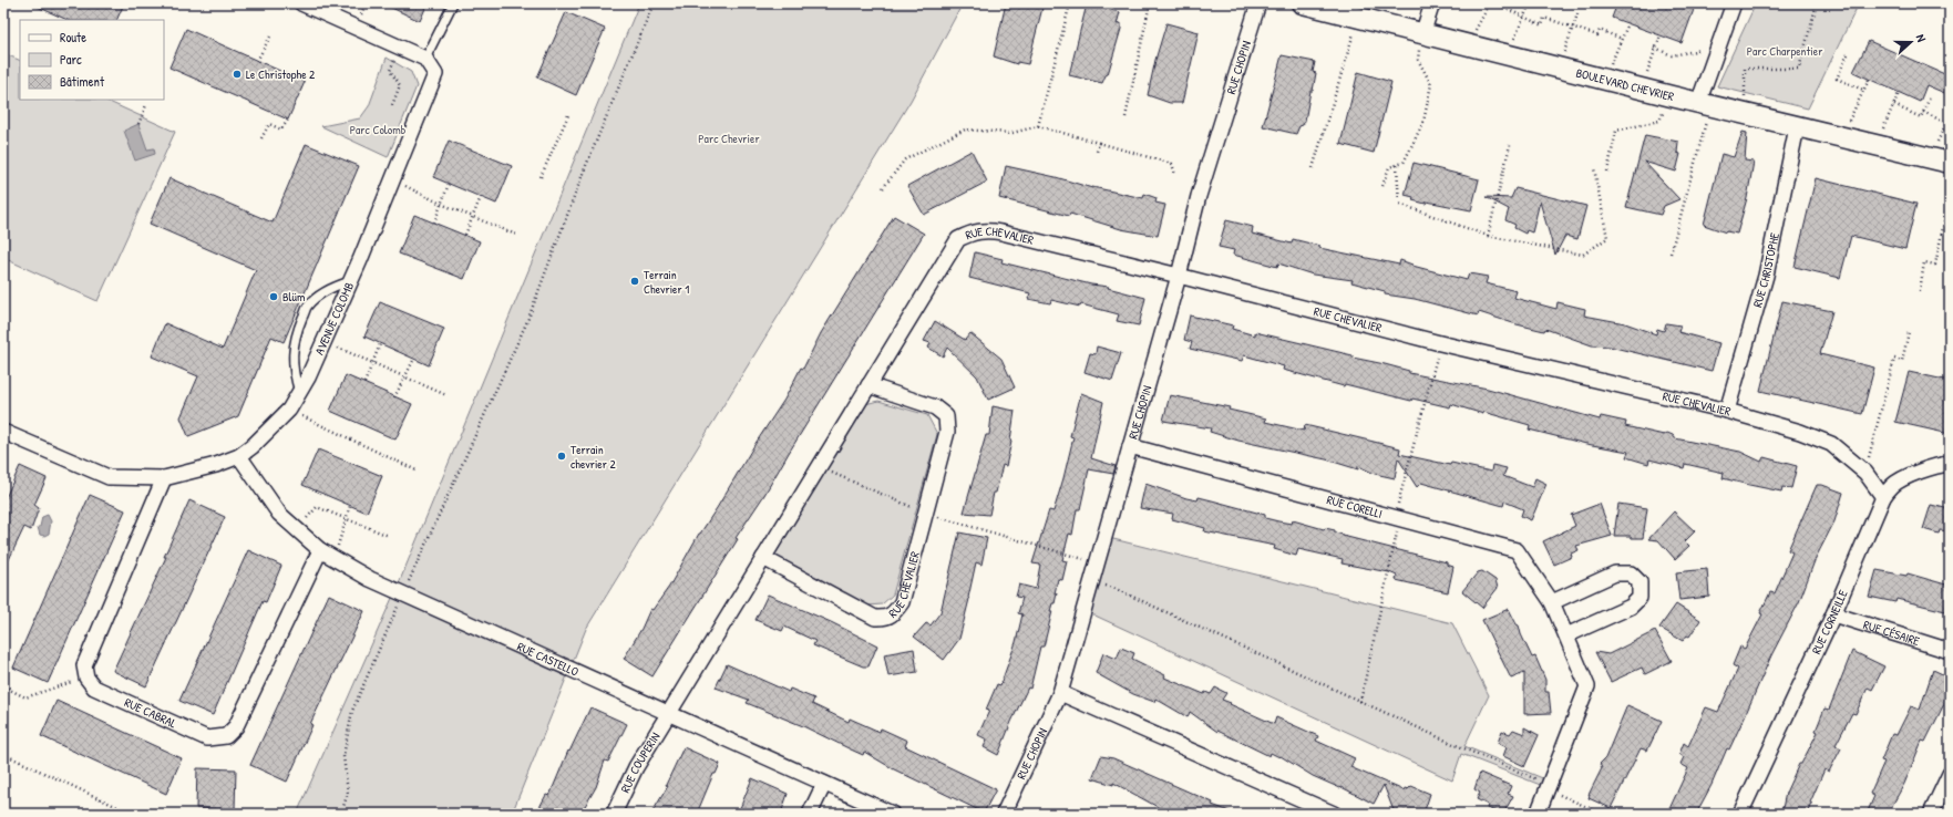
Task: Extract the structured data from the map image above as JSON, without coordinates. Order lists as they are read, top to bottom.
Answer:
{
  "streets": {
    "street": [
      "RUE CHOPIN",
      "BOULEVARD CHEVRIER",
      "RUE CHEVALIER",
      "RUE CHRISTOPHE",
      "AVENUE COLOMB",
      "RUE CORELLI",
      "RUE CORNEILLE",
      "RUE CÉSAIRE",
      "RUE CASTELLO",
      "RUE CABRAL",
      "RUE COUPERIN"
    ]
  },
  "crossings": [
    ["RUE CHOPIN", "RUE CHEVALIER"],
    ["RUE CHOPIN", "RUE CORELLI"],
    ["BOULEVARD CHEVRIER", "RUE CHRISTOPHE"],
    ["RUE CHEVALIER", "RUE CHRISTOPHE"],
    ["RUE CHEVALIER", "RUE CORNEILLE"],
    ["RUE CHEVALIER", "RUE CASTELLO"],
    ["RUE CHEVALIER", "RUE COUPERIN"],
    ["AVENUE COLOMB", "RUE CASTELLO"],
    ["RUE CORNEILLE", "RUE CÉSAIRE"],
    ["RUE CASTELLO", "RUE CABRAL"],
    ["RUE CASTELLO", "RUE COUPERIN"]
  ],
  "parks": ["Parc Charpentier", "Parc Colomb", "Parc Chevrier"],
  "places": [
    "Le Christophe 2",
    "Terrain Chevrier 1",
    "Blüm",
    "Terrain chevrier 2"
  ],
  "legend": ["Route", "Parc", "Bâtiment"],
  "north": "right"
}
